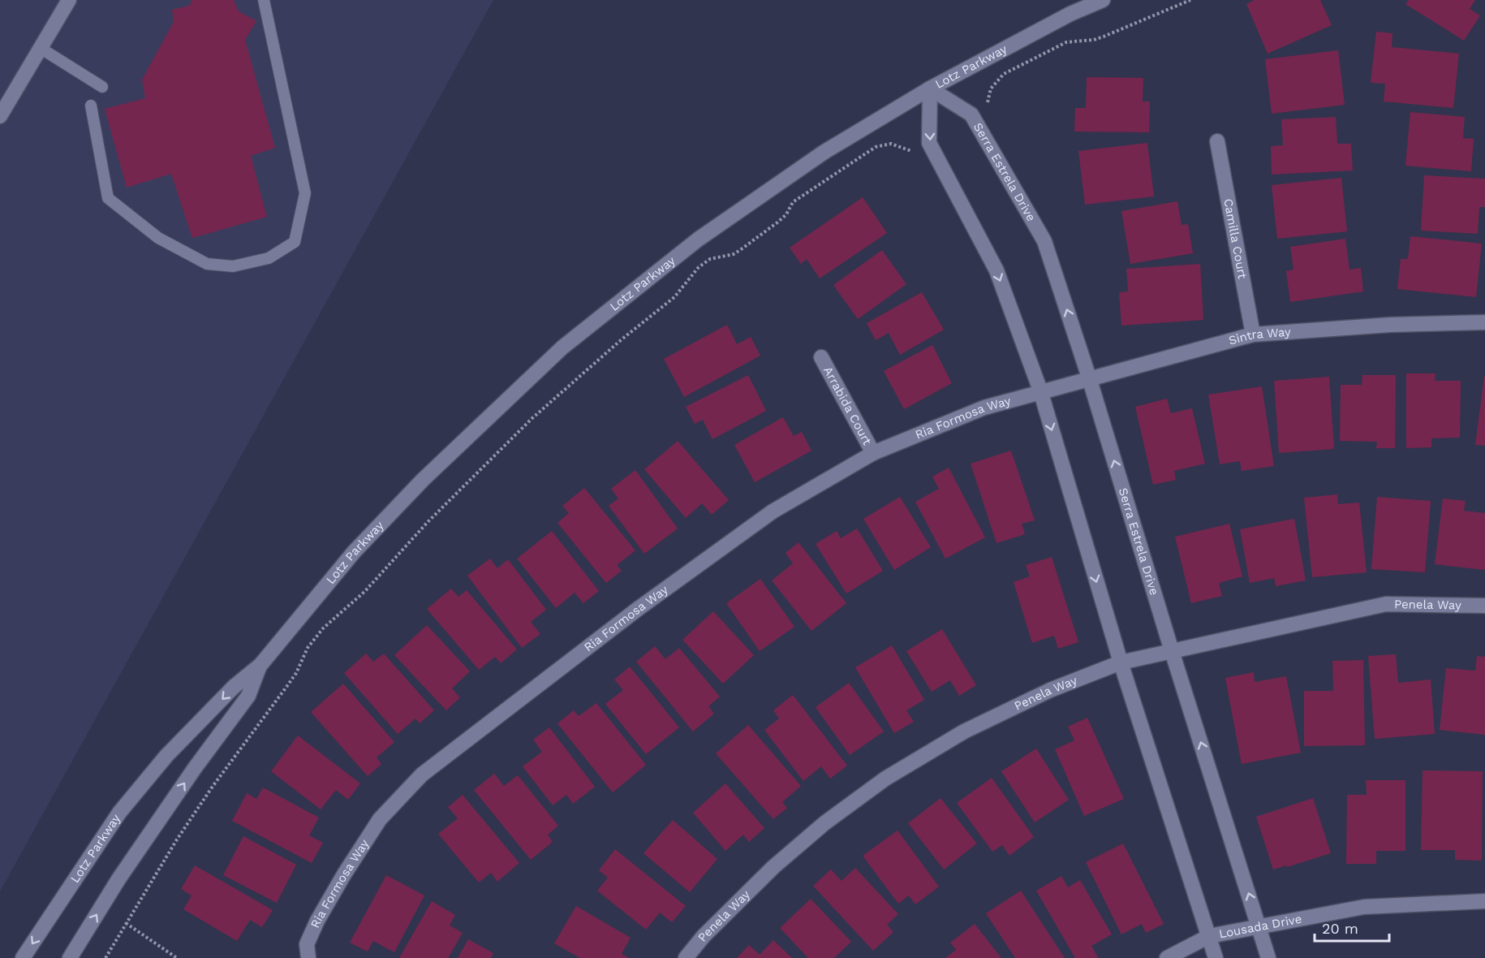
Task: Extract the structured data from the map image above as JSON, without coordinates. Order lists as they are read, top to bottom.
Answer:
{
  "streets": {
    "street": [
      "Lotz Parkway",
      "Serra Estrela Drive",
      "Camilla Court",
      "Sintra Way",
      "Arrabida Court",
      "Ria Formosa Way",
      "Penela Way",
      "Lousada Drive"
    ]
  },
  "crossings": [
    ["Lotz Parkway", "Serra Estrela Drive"],
    ["Serra Estrela Drive", "Sintra Way"],
    ["Serra Estrela Drive", "Penela Way"],
    ["Serra Estrela Drive", "Lousada Drive"],
    ["Camilla Court", "Sintra Way"],
    ["Sintra Way", "Ria Formosa Way"],
    ["Arrabida Court", "Ria Formosa Way"]
  ],
  "scale_bar": "20 m"
}
